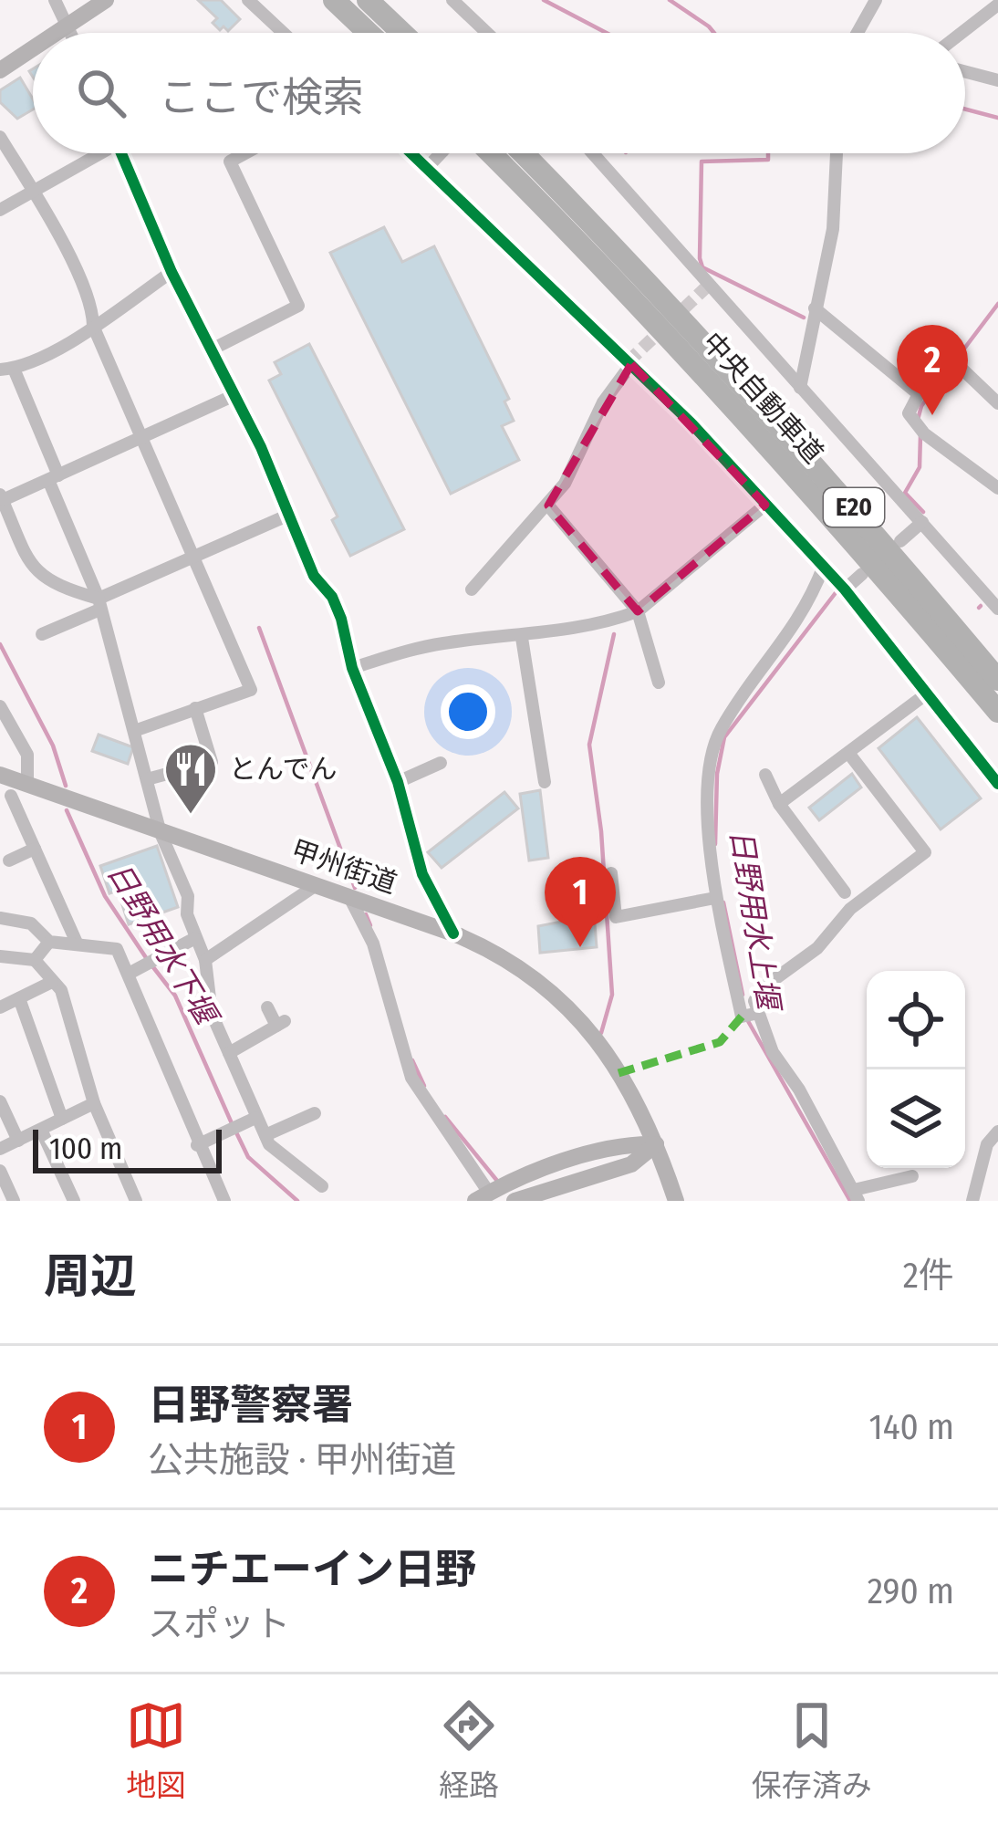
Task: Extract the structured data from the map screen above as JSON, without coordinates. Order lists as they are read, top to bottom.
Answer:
{
  "streets": {
    "highway": ["中央自動車道", "E20"],
    "main road": ["甲州街道"]
  },
  "water": ["日野用水上堰", "日野用水下堰"],
  "places": {
    "restaurant": ["とんでん"]
  },
  "scale_bar": "100 m",
  "page": {
    "search": "ここで検索",
    "pins": ["2", "1"],
    "scale": "100 m",
    "heading": ["周辺", "2件"],
    "list": [
      {
        "mark": "1",
        "name": "日野警察署",
        "note": "公共施設 · 甲州街道",
        "value": "140 m"
      },
      {
        "mark": "2",
        "name": "ニチエーイン日野",
        "note": "スポット",
        "value": "290 m"
      }
    ],
    "nav": ["地図", "経路", "保存済み"]
  }
}
